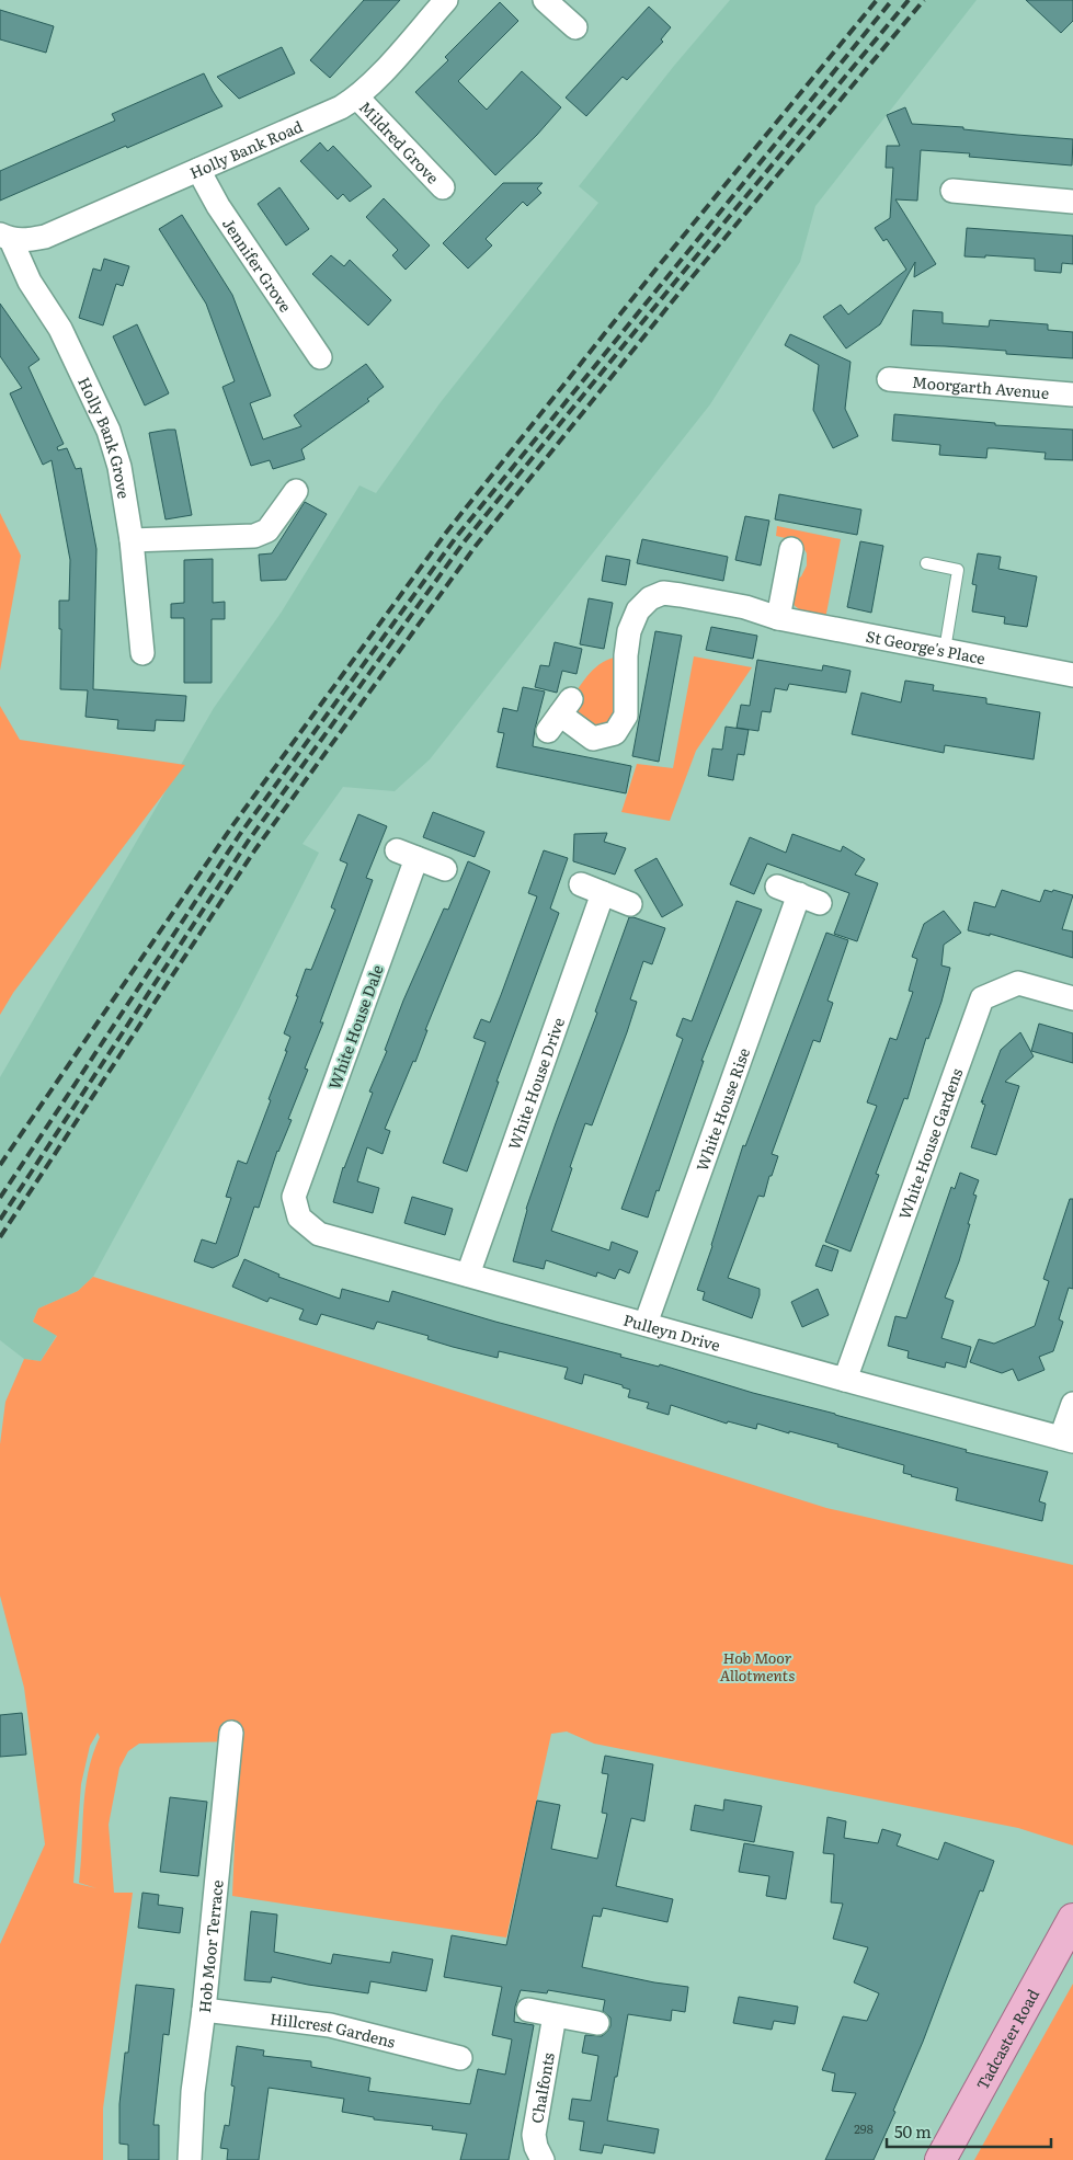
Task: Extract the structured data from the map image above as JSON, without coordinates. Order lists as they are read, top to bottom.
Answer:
{
  "streets": {
    "main road": ["Tadcaster Road"],
    "street": [
      "Mildred Grove",
      "Holly Bank Road",
      "Jennifer Grove",
      "Moorgarth Avenue",
      "Holly Bank Grove",
      "St George's Place",
      "White House Dale",
      "White House Drive",
      "White House Rise",
      "White House Gardens",
      "Pulleyn Drive",
      "Hob Moor Terrace",
      "Hillcrest Gardens",
      "Chalfonts"
    ]
  },
  "crossings": [
    ["Mildred Grove", "Holly Bank Road"],
    ["Holly Bank Road", "Jennifer Grove"],
    ["Holly Bank Road", "Holly Bank Grove"],
    ["White House Dale", "Pulleyn Drive"],
    ["White House Drive", "Pulleyn Drive"],
    ["White House Rise", "Pulleyn Drive"],
    ["White House Gardens", "Pulleyn Drive"],
    ["Hob Moor Terrace", "Hillcrest Gardens"]
  ],
  "parks": ["Hob Moor Allotments"],
  "house_numbers": ["298"],
  "scale_bar": "50 m"
}
